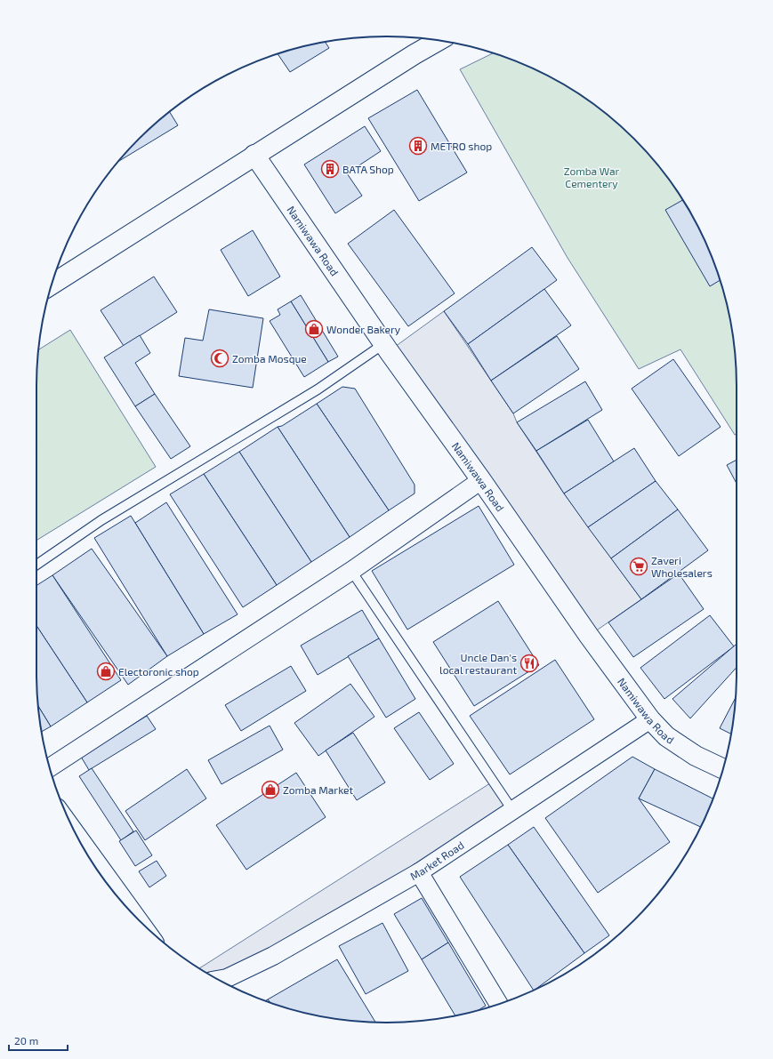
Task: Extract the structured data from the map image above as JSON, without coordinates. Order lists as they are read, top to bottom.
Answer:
{
  "streets": {
    "main road": ["Namiwawa Road"],
    "street": ["Market Road"]
  },
  "crossings": [
    ["Namiwawa Road", "Market Road"]
  ],
  "parks": ["Zomba War Cementery"],
  "places": {
    "building": ["METRO shop", "BATA Shop"],
    "shop": ["Wonder Bakery", "Electoronic shop", "Zomba Market"],
    "mosque": ["Zomba Mosque"],
    "supermarket": ["Zaveri Wholesalers"],
    "restaurant": ["Uncle Dan's local restaurant"]
  },
  "scale_bar": "20 m"
}
